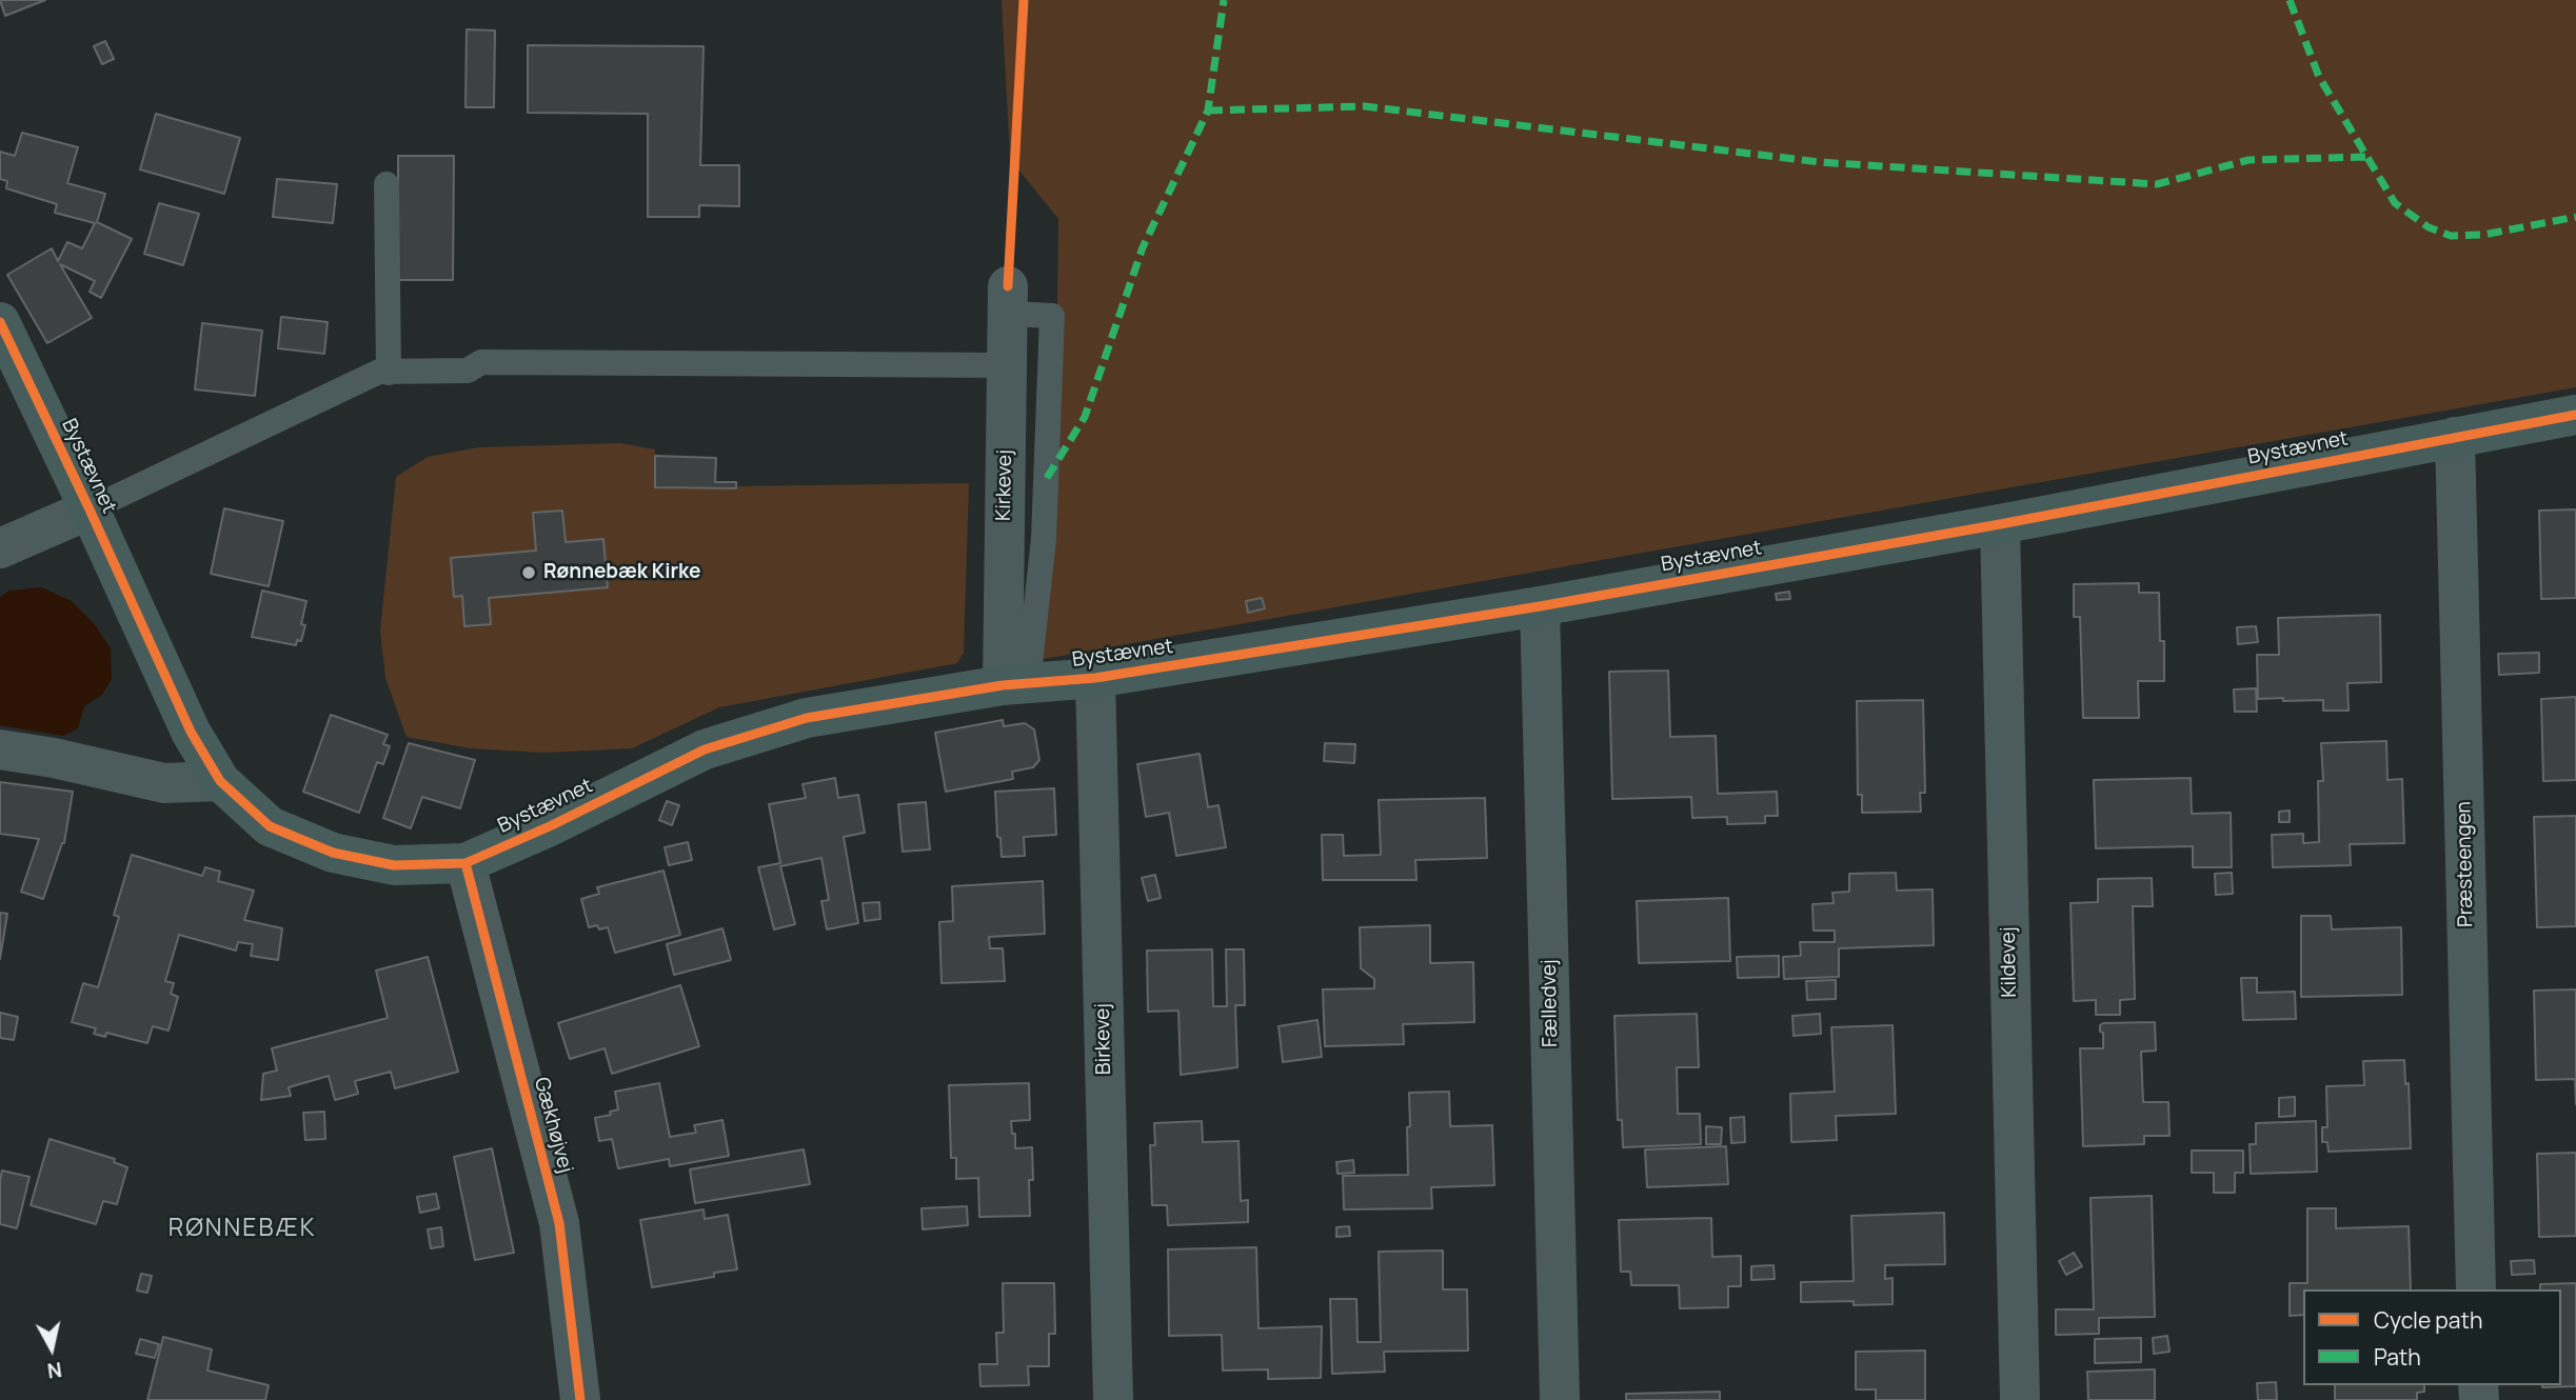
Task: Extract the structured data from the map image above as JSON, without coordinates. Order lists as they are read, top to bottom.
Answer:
{
  "streets": {
    "street": [
      "Bystævnet",
      "Kirkevej",
      "Præsteengen",
      "Kildevej",
      "Fælledvej",
      "Birkevej",
      "Gækhøjvej"
    ]
  },
  "crossings": [
    ["Bystævnet", "Kirkevej"],
    ["Bystævnet", "Præsteengen"],
    ["Bystævnet", "Kildevej"],
    ["Bystævnet", "Fælledvej"],
    ["Bystævnet", "Birkevej"],
    ["Bystævnet", "Gækhøjvej"]
  ],
  "districts": ["RØNNEBÆK"],
  "places": ["Rønnebæk Kirke"],
  "legend": ["Cycle path", "Path"],
  "north": "bottom"
}
